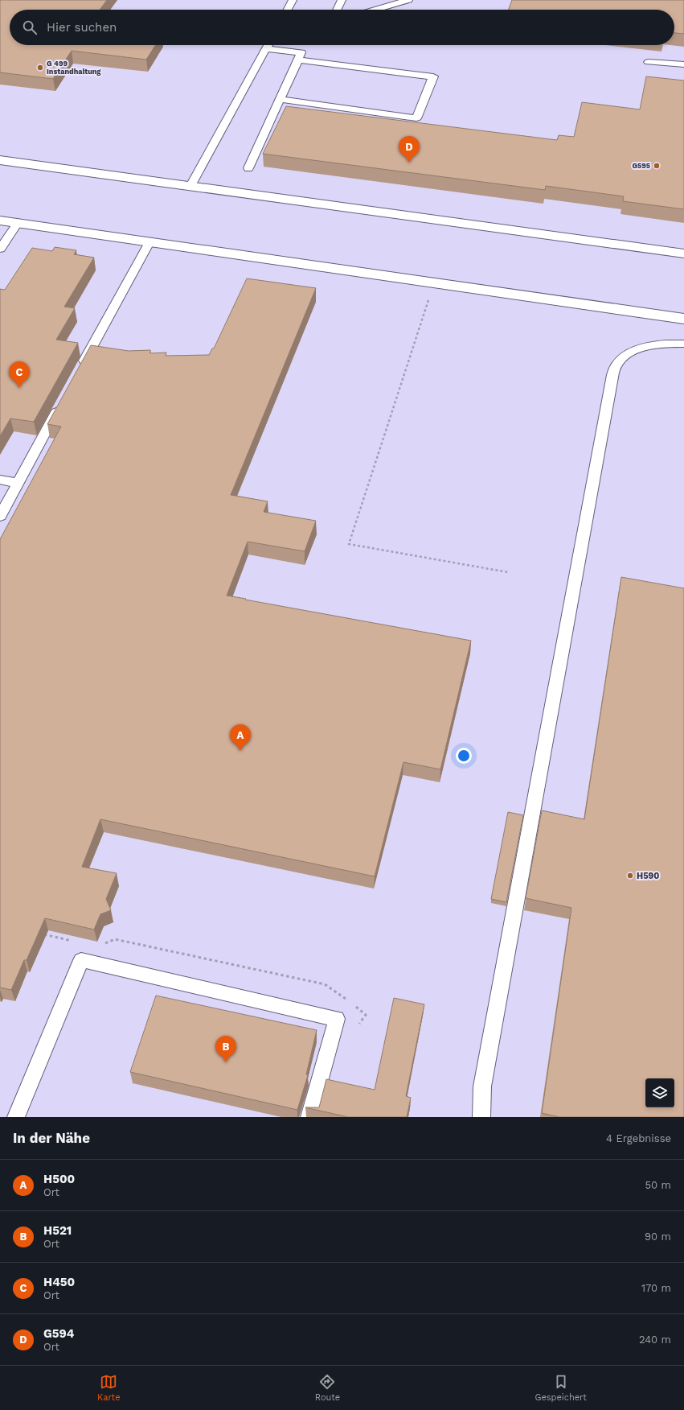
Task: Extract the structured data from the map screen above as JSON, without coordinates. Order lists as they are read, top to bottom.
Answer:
{
  "places": ["G 499 Instandhaltung", "G595", "H590"],
  "page": {
    "search": "Hier suchen",
    "pins": [
      "D",
      "C",
      "A",
      "B"
    ],
    "heading": ["In der Nähe", "4 Ergebnisse"],
    "list": [
      {
        "mark": "A",
        "name": "H500",
        "note": "Ort",
        "value": "50 m"
      },
      {
        "mark": "B",
        "name": "H521",
        "note": "Ort",
        "value": "90 m"
      },
      {
        "mark": "C",
        "name": "H450",
        "note": "Ort",
        "value": "170 m"
      },
      {
        "mark": "D",
        "name": "G594",
        "note": "Ort",
        "value": "240 m"
      }
    ],
    "nav": ["Karte", "Route", "Gespeichert"]
  }
}
